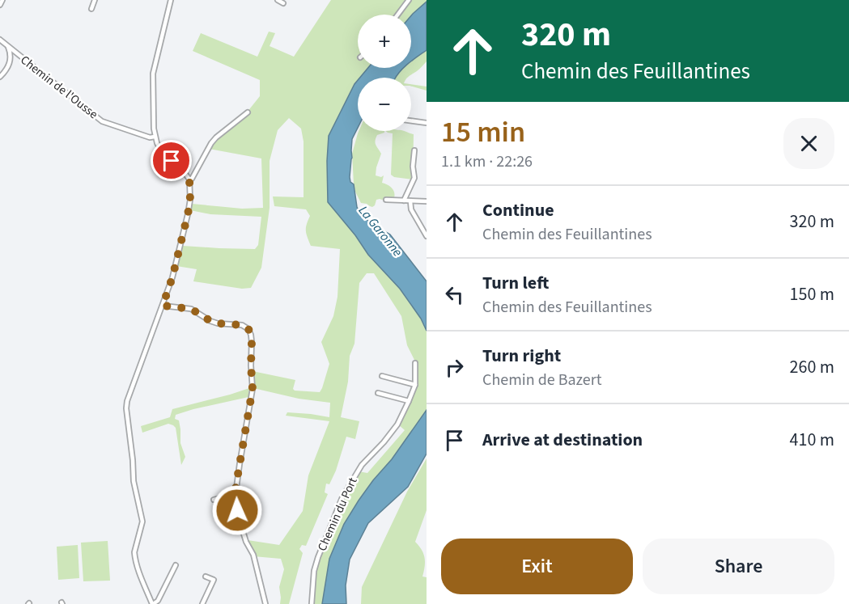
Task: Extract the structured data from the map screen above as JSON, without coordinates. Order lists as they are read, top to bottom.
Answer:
{
  "streets": {
    "street": ["Chemin de l'Ousse", "Chemin du Port"]
  },
  "water": ["La Garonne"],
  "page": {
    "turn": ["320 m", "Chemin des Feuillantines"],
    "map_buttons": ["+", "−"],
    "heading": ["15 min", "1.1 km · 22:26"],
    "list": [
      {
        "name": "Continue",
        "note": "Chemin des Feuillantines",
        "value": "320 m"
      },
      {
        "name": "Turn left",
        "note": "Chemin des Feuillantines",
        "value": "150 m"
      },
      {
        "name": "Turn right",
        "note": "Chemin de Bazert",
        "value": "260 m"
      },
      {
        "name": "Arrive at destination",
        "value": "410 m"
      }
    ],
    "buttons": ["Exit", "Share"]
  }
}
